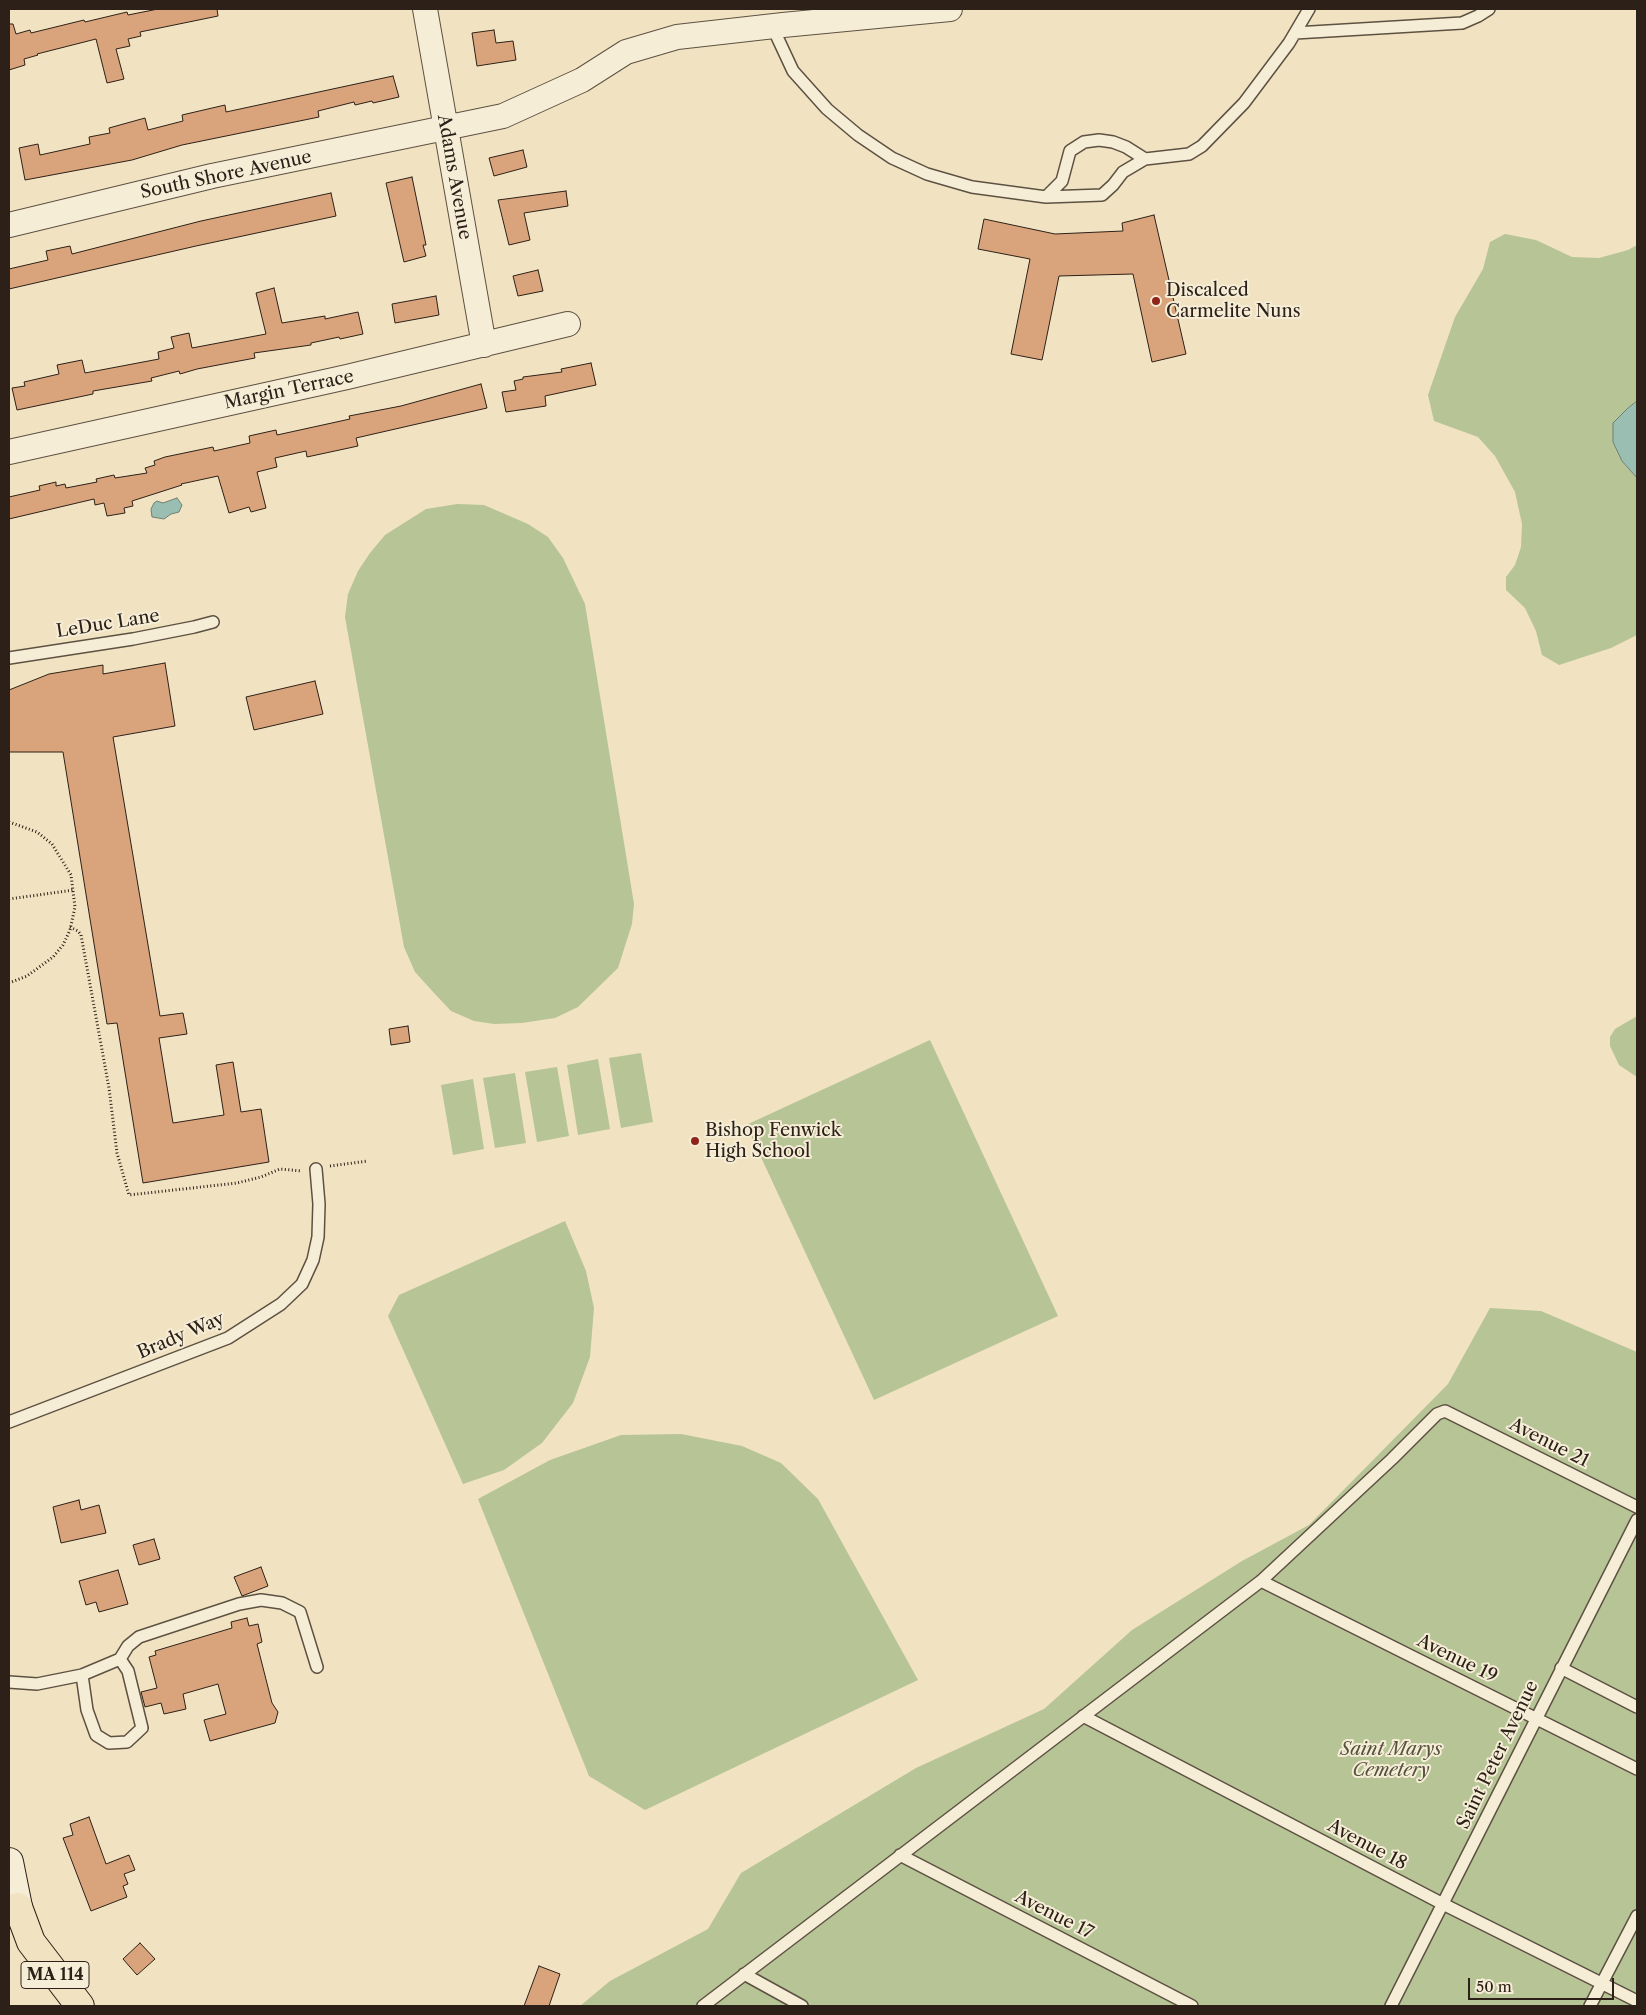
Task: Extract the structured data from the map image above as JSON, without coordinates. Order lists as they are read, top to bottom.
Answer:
{
  "streets": {
    "highway": ["MA 114"],
    "street": ["South Shore Avenue", "Adams Avenue", "Margin Terrace"],
    "lane": [
      "LeDuc Lane",
      "Brady Way",
      "Avenue 21",
      "Avenue 19",
      "Saint Peter Avenue",
      "Avenue 18",
      "Avenue 17"
    ]
  },
  "crossings": [
    ["South Shore Avenue", "Adams Avenue"],
    ["Adams Avenue", "Margin Terrace"],
    ["Avenue 21", "Avenue 19"],
    ["Avenue 19", "Saint Peter Avenue"],
    ["Saint Peter Avenue", "Avenue 18"]
  ],
  "parks": ["Saint Marys Cemetery"],
  "places": ["Discalced Carmelite Nuns", "Bishop Fenwick High School"],
  "scale_bar": "50 m"
}
